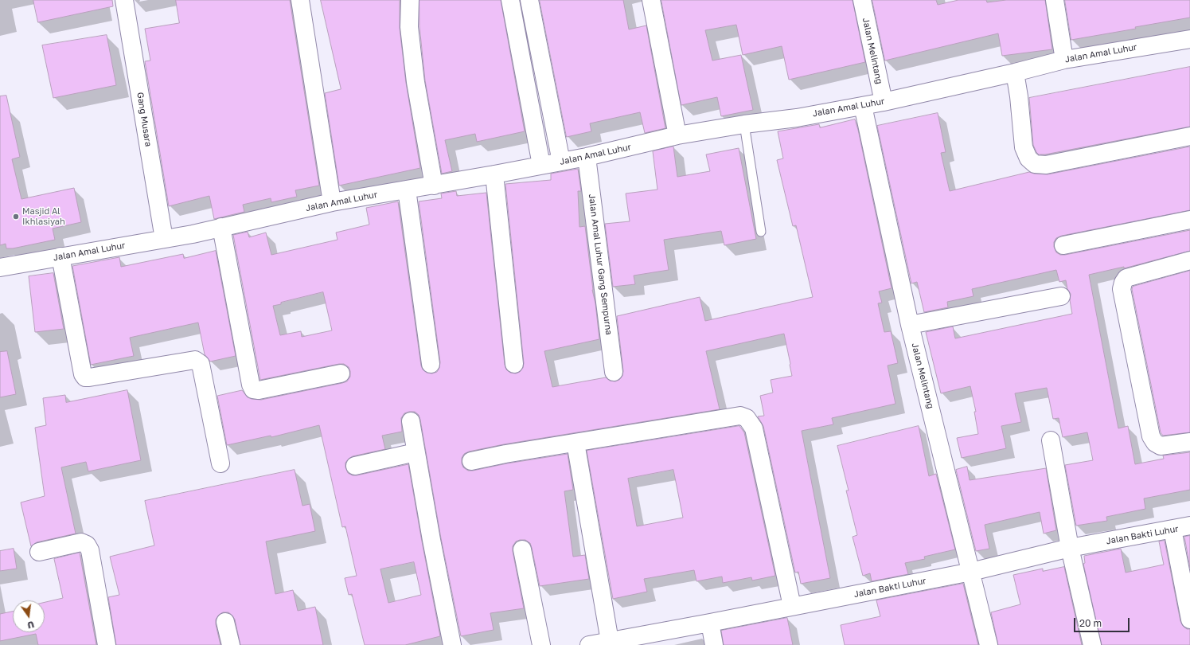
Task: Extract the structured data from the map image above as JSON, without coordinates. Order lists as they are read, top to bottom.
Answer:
{
  "streets": {
    "street": [
      "Jalan Melintang",
      "Jalan Amal Luhur",
      "Gang Musara",
      "Jalan Amal Luhur Gang Sempurna",
      "Jalan Bakti Luhur"
    ]
  },
  "crossings": [
    ["Jalan Melintang", "Jalan Amal Luhur"],
    ["Jalan Melintang", "Jalan Bakti Luhur"],
    ["Jalan Amal Luhur", "Gang Musara"],
    ["Jalan Amal Luhur", "Jalan Amal Luhur Gang Sempurna"]
  ],
  "places": ["Masjid Al Ikhlasiyah"],
  "scale_bar": "20 m",
  "north": "bottom"
}
